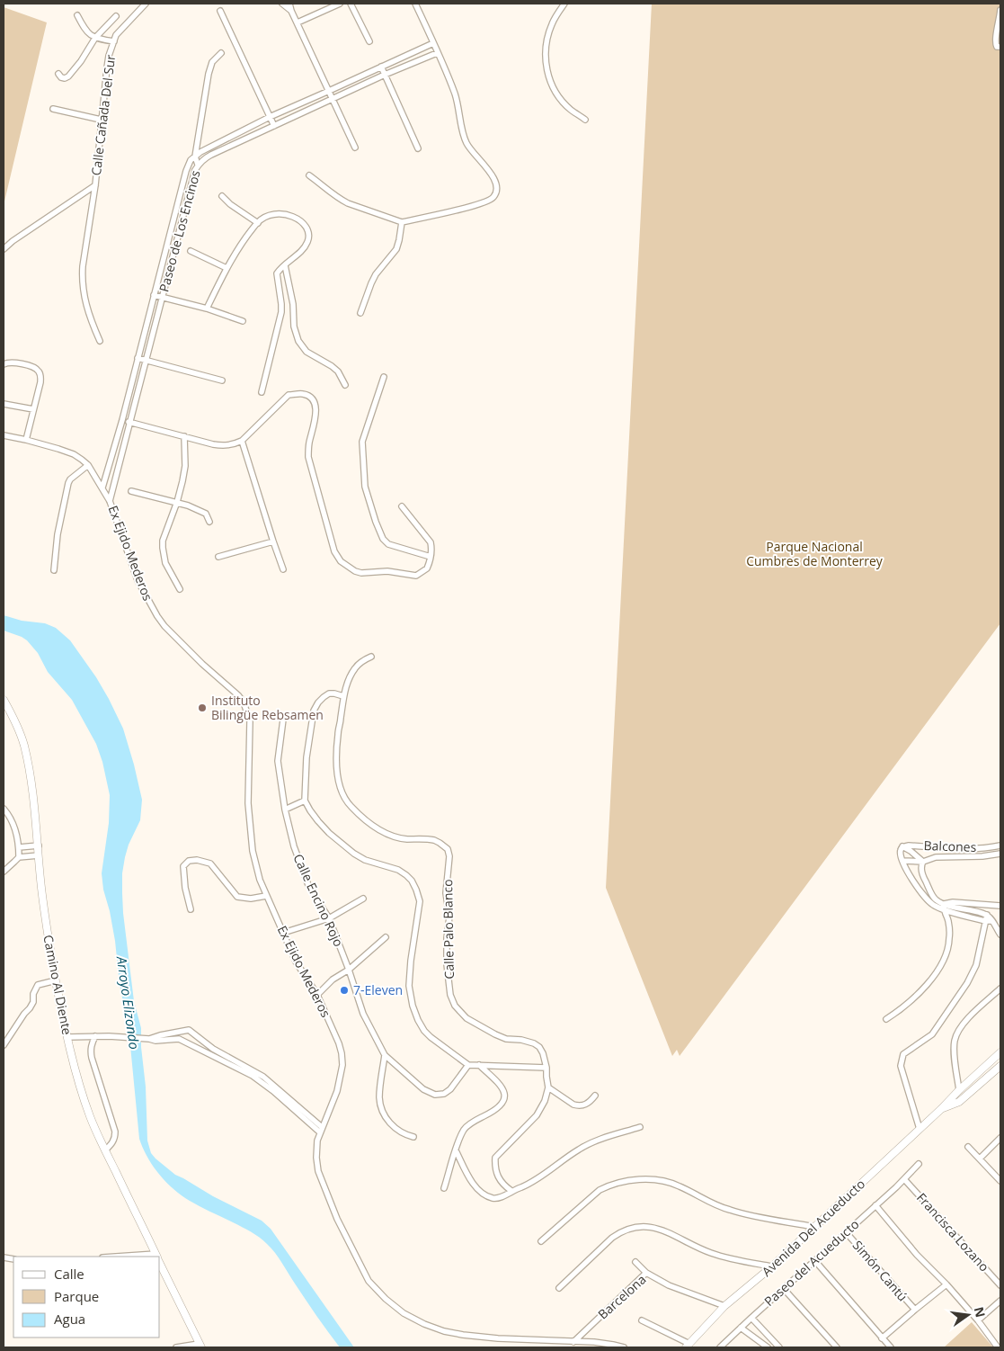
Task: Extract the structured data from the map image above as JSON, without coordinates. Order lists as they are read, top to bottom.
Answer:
{
  "streets": {
    "street": [
      "Calle Cañada Del Sur",
      "Paseo de Los Encinos",
      "Ex Ejido Mederos",
      "Balcones",
      "Calle Encino Rojo",
      "Calle Palo Blanco",
      "Camino Al Diente",
      "Avenida Del Acueducto",
      "Francisca Lozano",
      "Paseo del Acueducto",
      "Simón Cantú",
      "Barcelona"
    ]
  },
  "crossings": [
    ["Paseo de Los Encinos", "Ex Ejido Mederos"],
    ["Ex Ejido Mederos", "Barcelona"],
    ["Avenida Del Acueducto", "Barcelona"],
    ["Francisca Lozano", "Paseo del Acueducto"],
    ["Paseo del Acueducto", "Simón Cantú"]
  ],
  "water": ["Arroyo Elizondo"],
  "parks": ["Parque Nacional Cumbres de Monterrey"],
  "places": ["Instituto Bilingüe Rebsamen", "7-Eleven"],
  "legend": ["Calle", "Parque", "Agua"],
  "north": "right"
}
